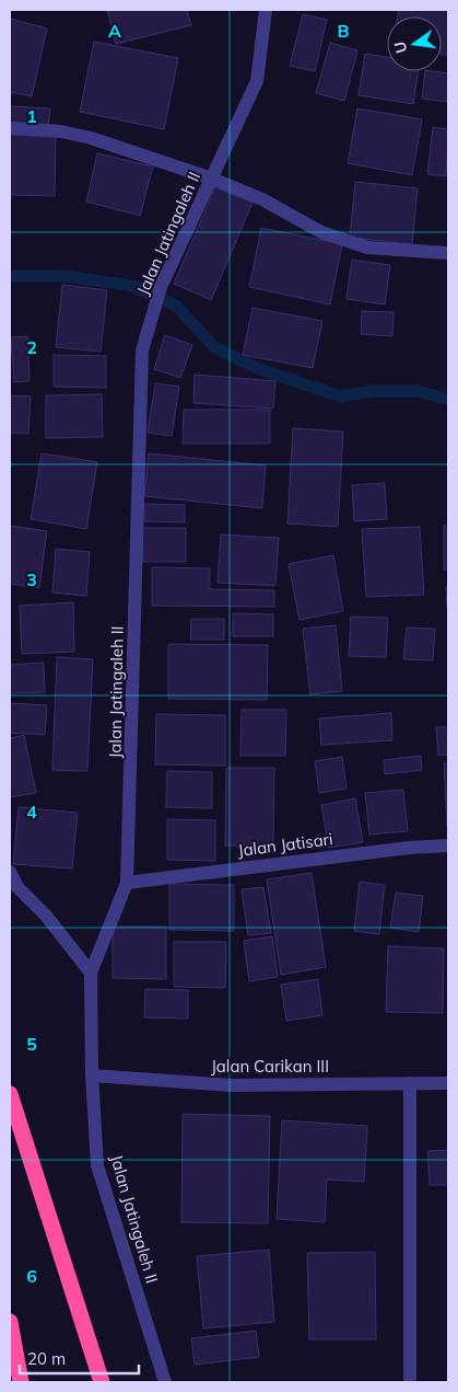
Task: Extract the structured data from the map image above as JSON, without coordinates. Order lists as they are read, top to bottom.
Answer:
{
  "streets": {
    "street": ["Jalan Jatingaleh II", "Jalan Jatisari", "Jalan Carikan III"]
  },
  "crossings": [
    ["Jalan Jatingaleh II", "Jalan Jatisari"],
    ["Jalan Jatingaleh II", "Jalan Carikan III"]
  ],
  "scale_bar": "20 m",
  "north": "left",
  "grid": {
    "columns": ["A", "B"],
    "rows": [
      "1",
      "2",
      "3",
      "4",
      "5",
      "6"
    ]
  }
}
